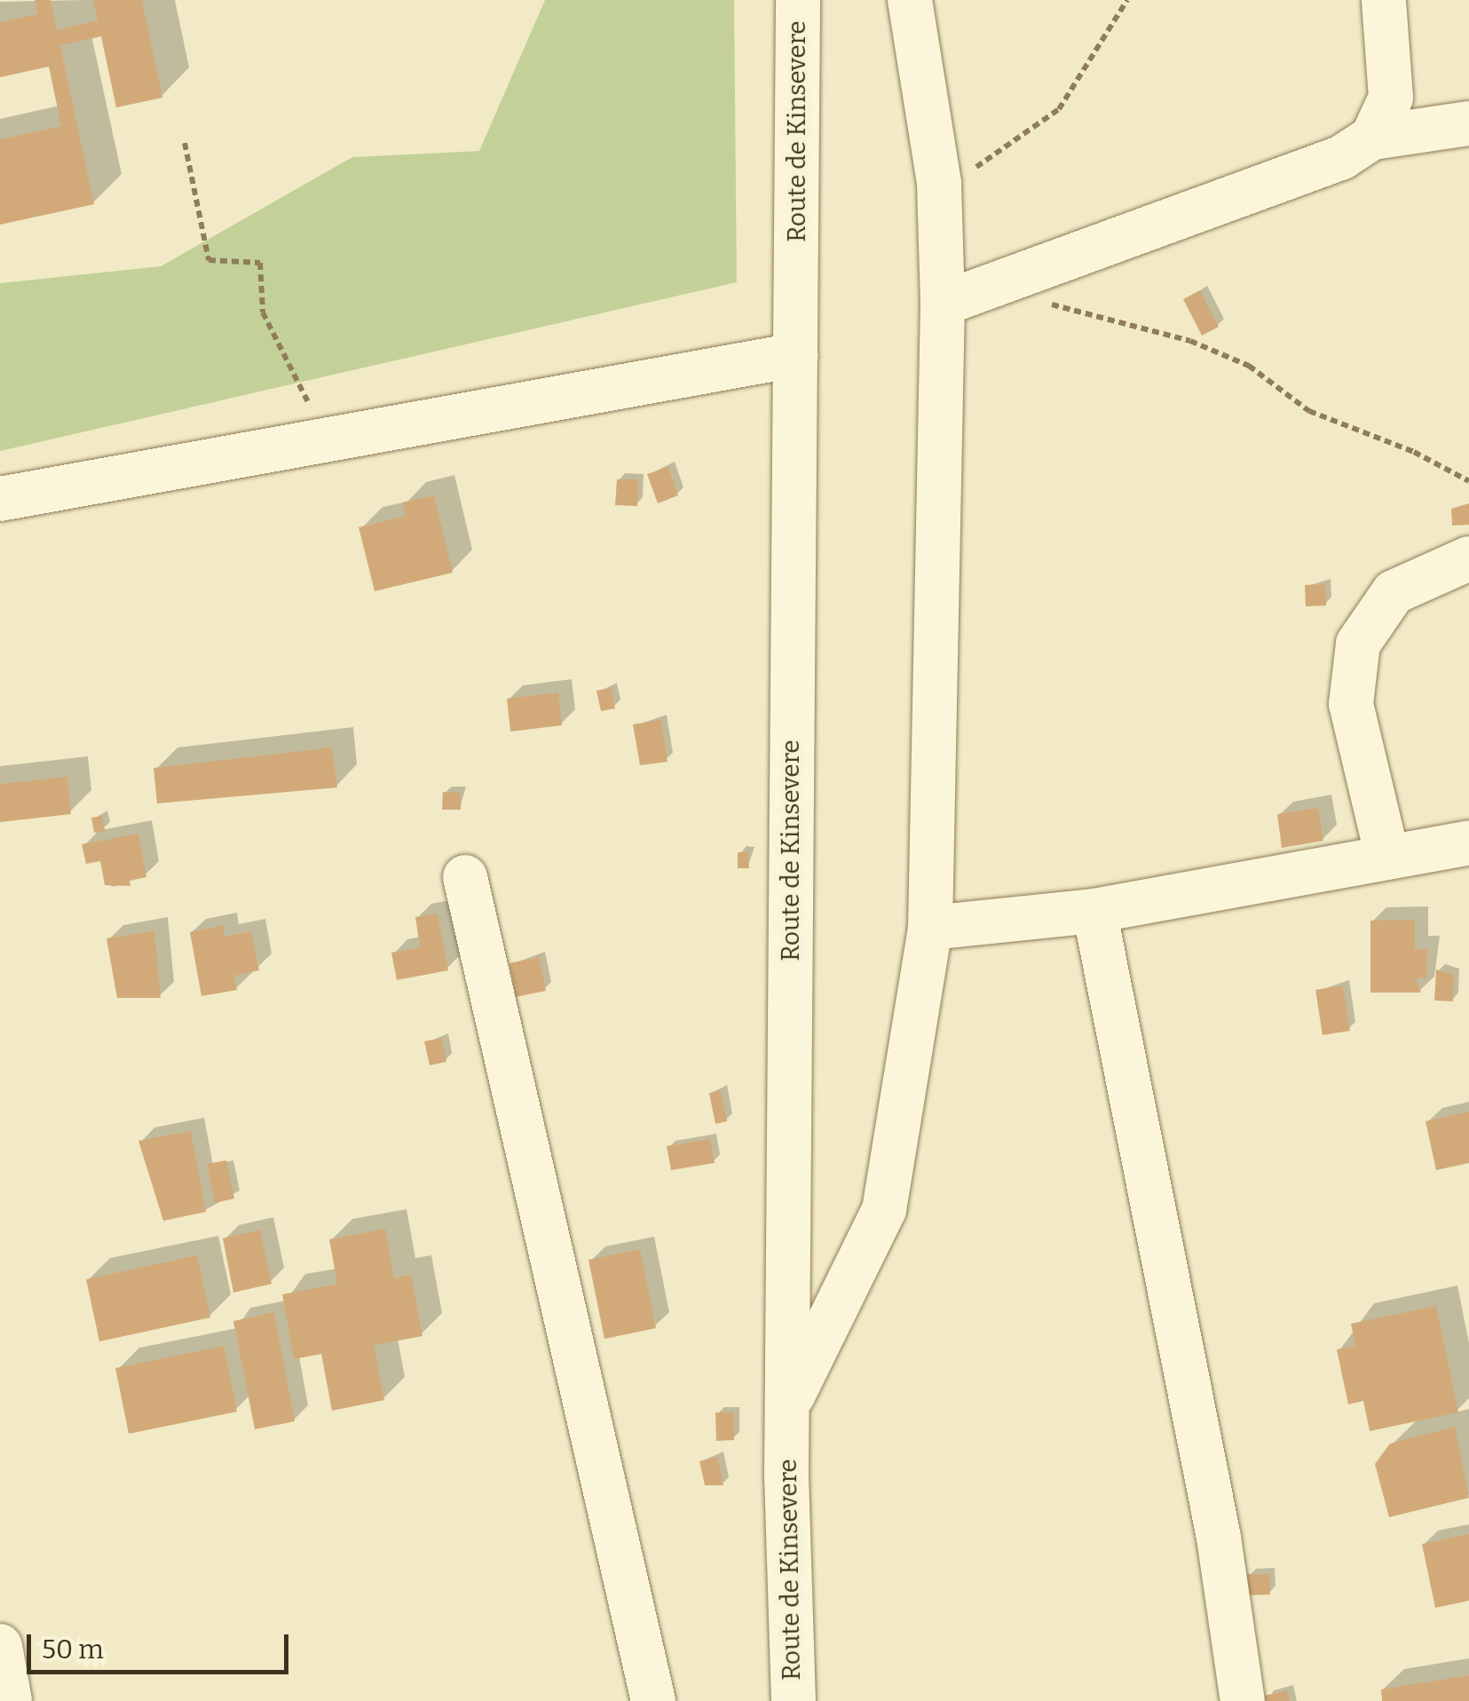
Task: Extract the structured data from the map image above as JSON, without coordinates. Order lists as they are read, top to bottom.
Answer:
{
  "streets": {
    "street": ["Route de Kinsevere"]
  },
  "scale_bar": "50 m"
}
